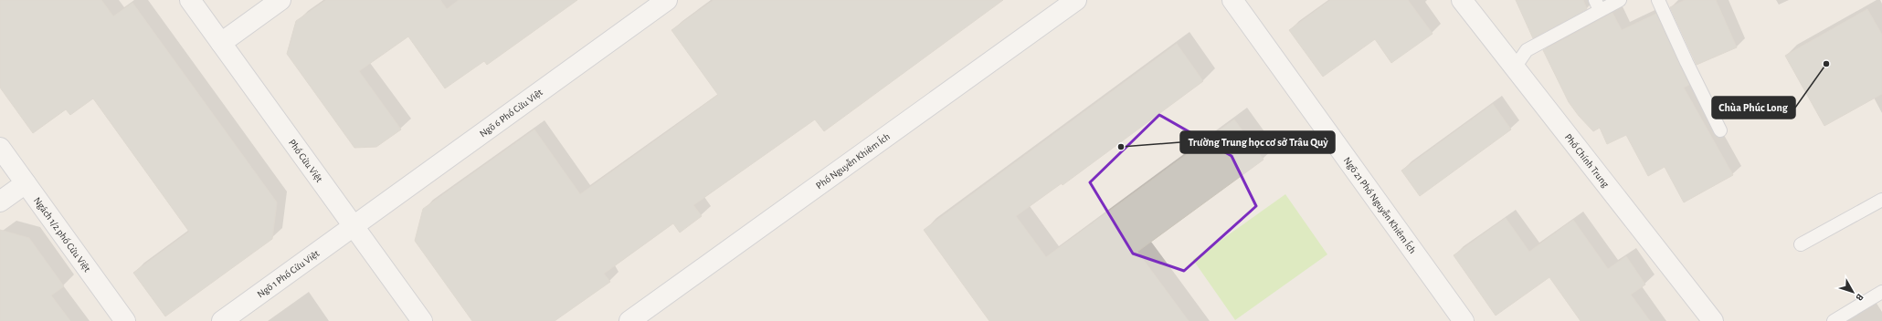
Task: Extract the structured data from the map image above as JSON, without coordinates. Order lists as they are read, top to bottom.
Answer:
{
  "streets": {
    "street": [
      "Ngõ 6 Phố Cửu Việt",
      "Phố Cửu Việt",
      "Phố Nguyễn Khiêm Ích",
      "Phố Chính Trung",
      "Ngõ 21 Phố Nguyễn Khiêm Ích",
      "Ngách 1/2 phố Cửu Việt",
      "Ngõ 1 Phố Cửu Việt"
    ]
  },
  "crossings": [
    ["Ngõ 6 Phố Cửu Việt", "Phố Cửu Việt"],
    ["Ngõ 6 Phố Cửu Việt", "Ngõ 1 Phố Cửu Việt"],
    ["Phố Cửu Việt", "Ngõ 1 Phố Cửu Việt"]
  ],
  "places": ["Chùa Phúc Long", "Trường Trung học cơ sở Trâu Quỳ"],
  "north": "bottom right"
}
